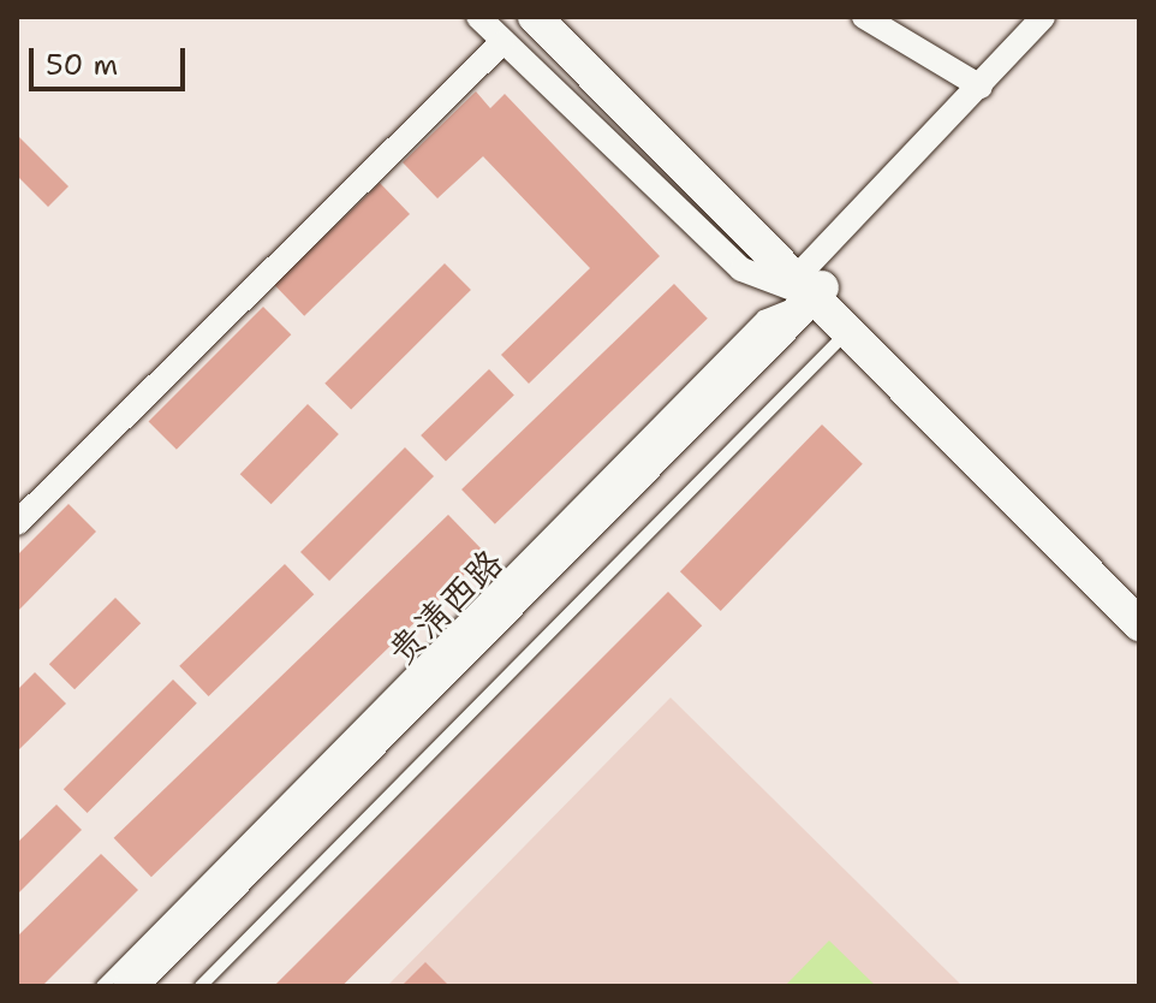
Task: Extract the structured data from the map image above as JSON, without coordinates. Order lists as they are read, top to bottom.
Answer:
{
  "streets": {
    "main road": ["贵清西路"]
  },
  "scale_bar": "50 m"
}
